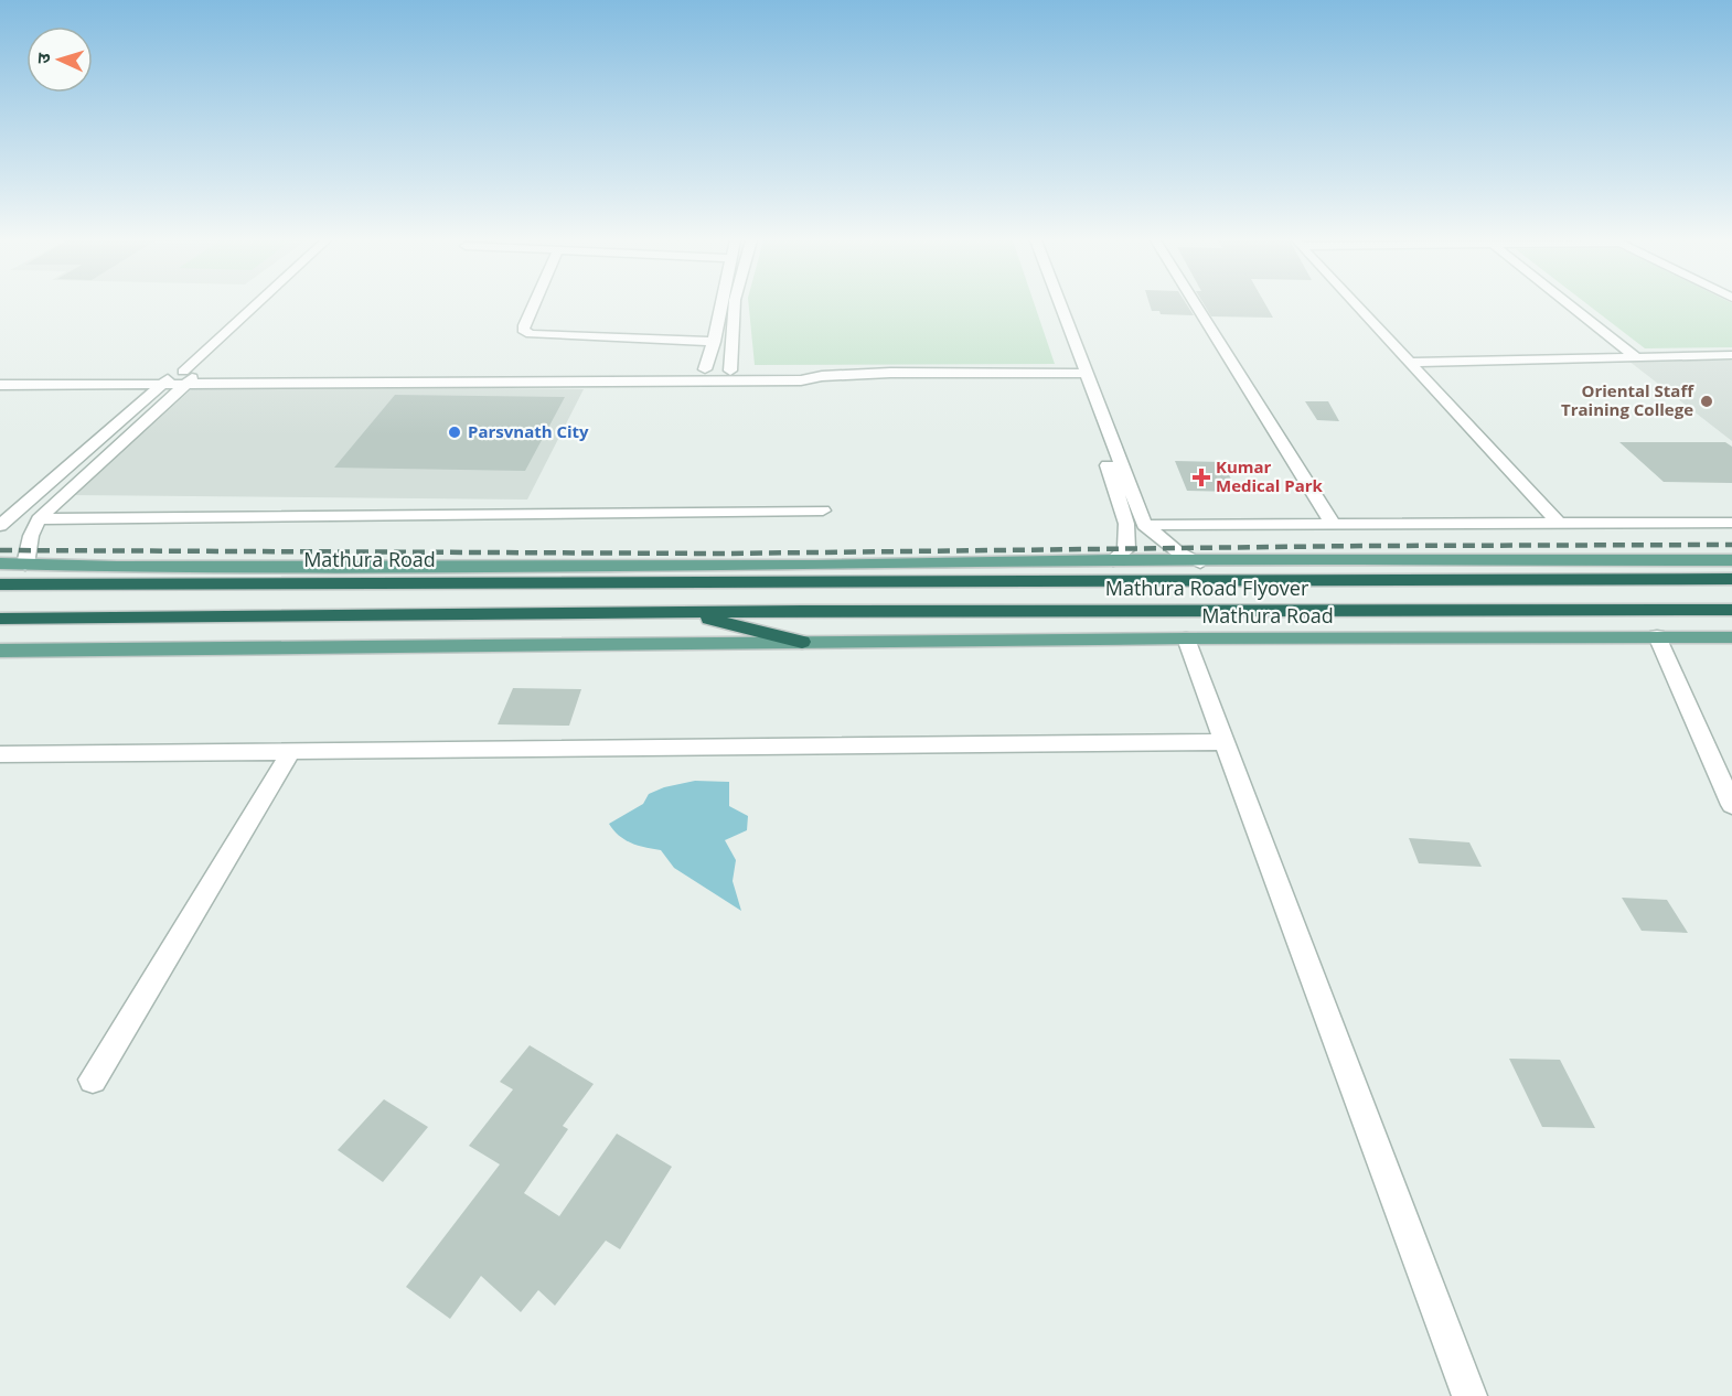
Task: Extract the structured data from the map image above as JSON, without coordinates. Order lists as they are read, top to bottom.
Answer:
{
  "streets": {
    "highway": ["Mathura Road", "Mathura Road Flyover"]
  },
  "crossings": [
    ["Mathura Road", "Mathura Road Flyover"]
  ],
  "places": {
    "other": ["Oriental Staff Training College", "Parsvnath City"],
    "health": ["Kumar Medical Park"]
  },
  "north": "left"
}
